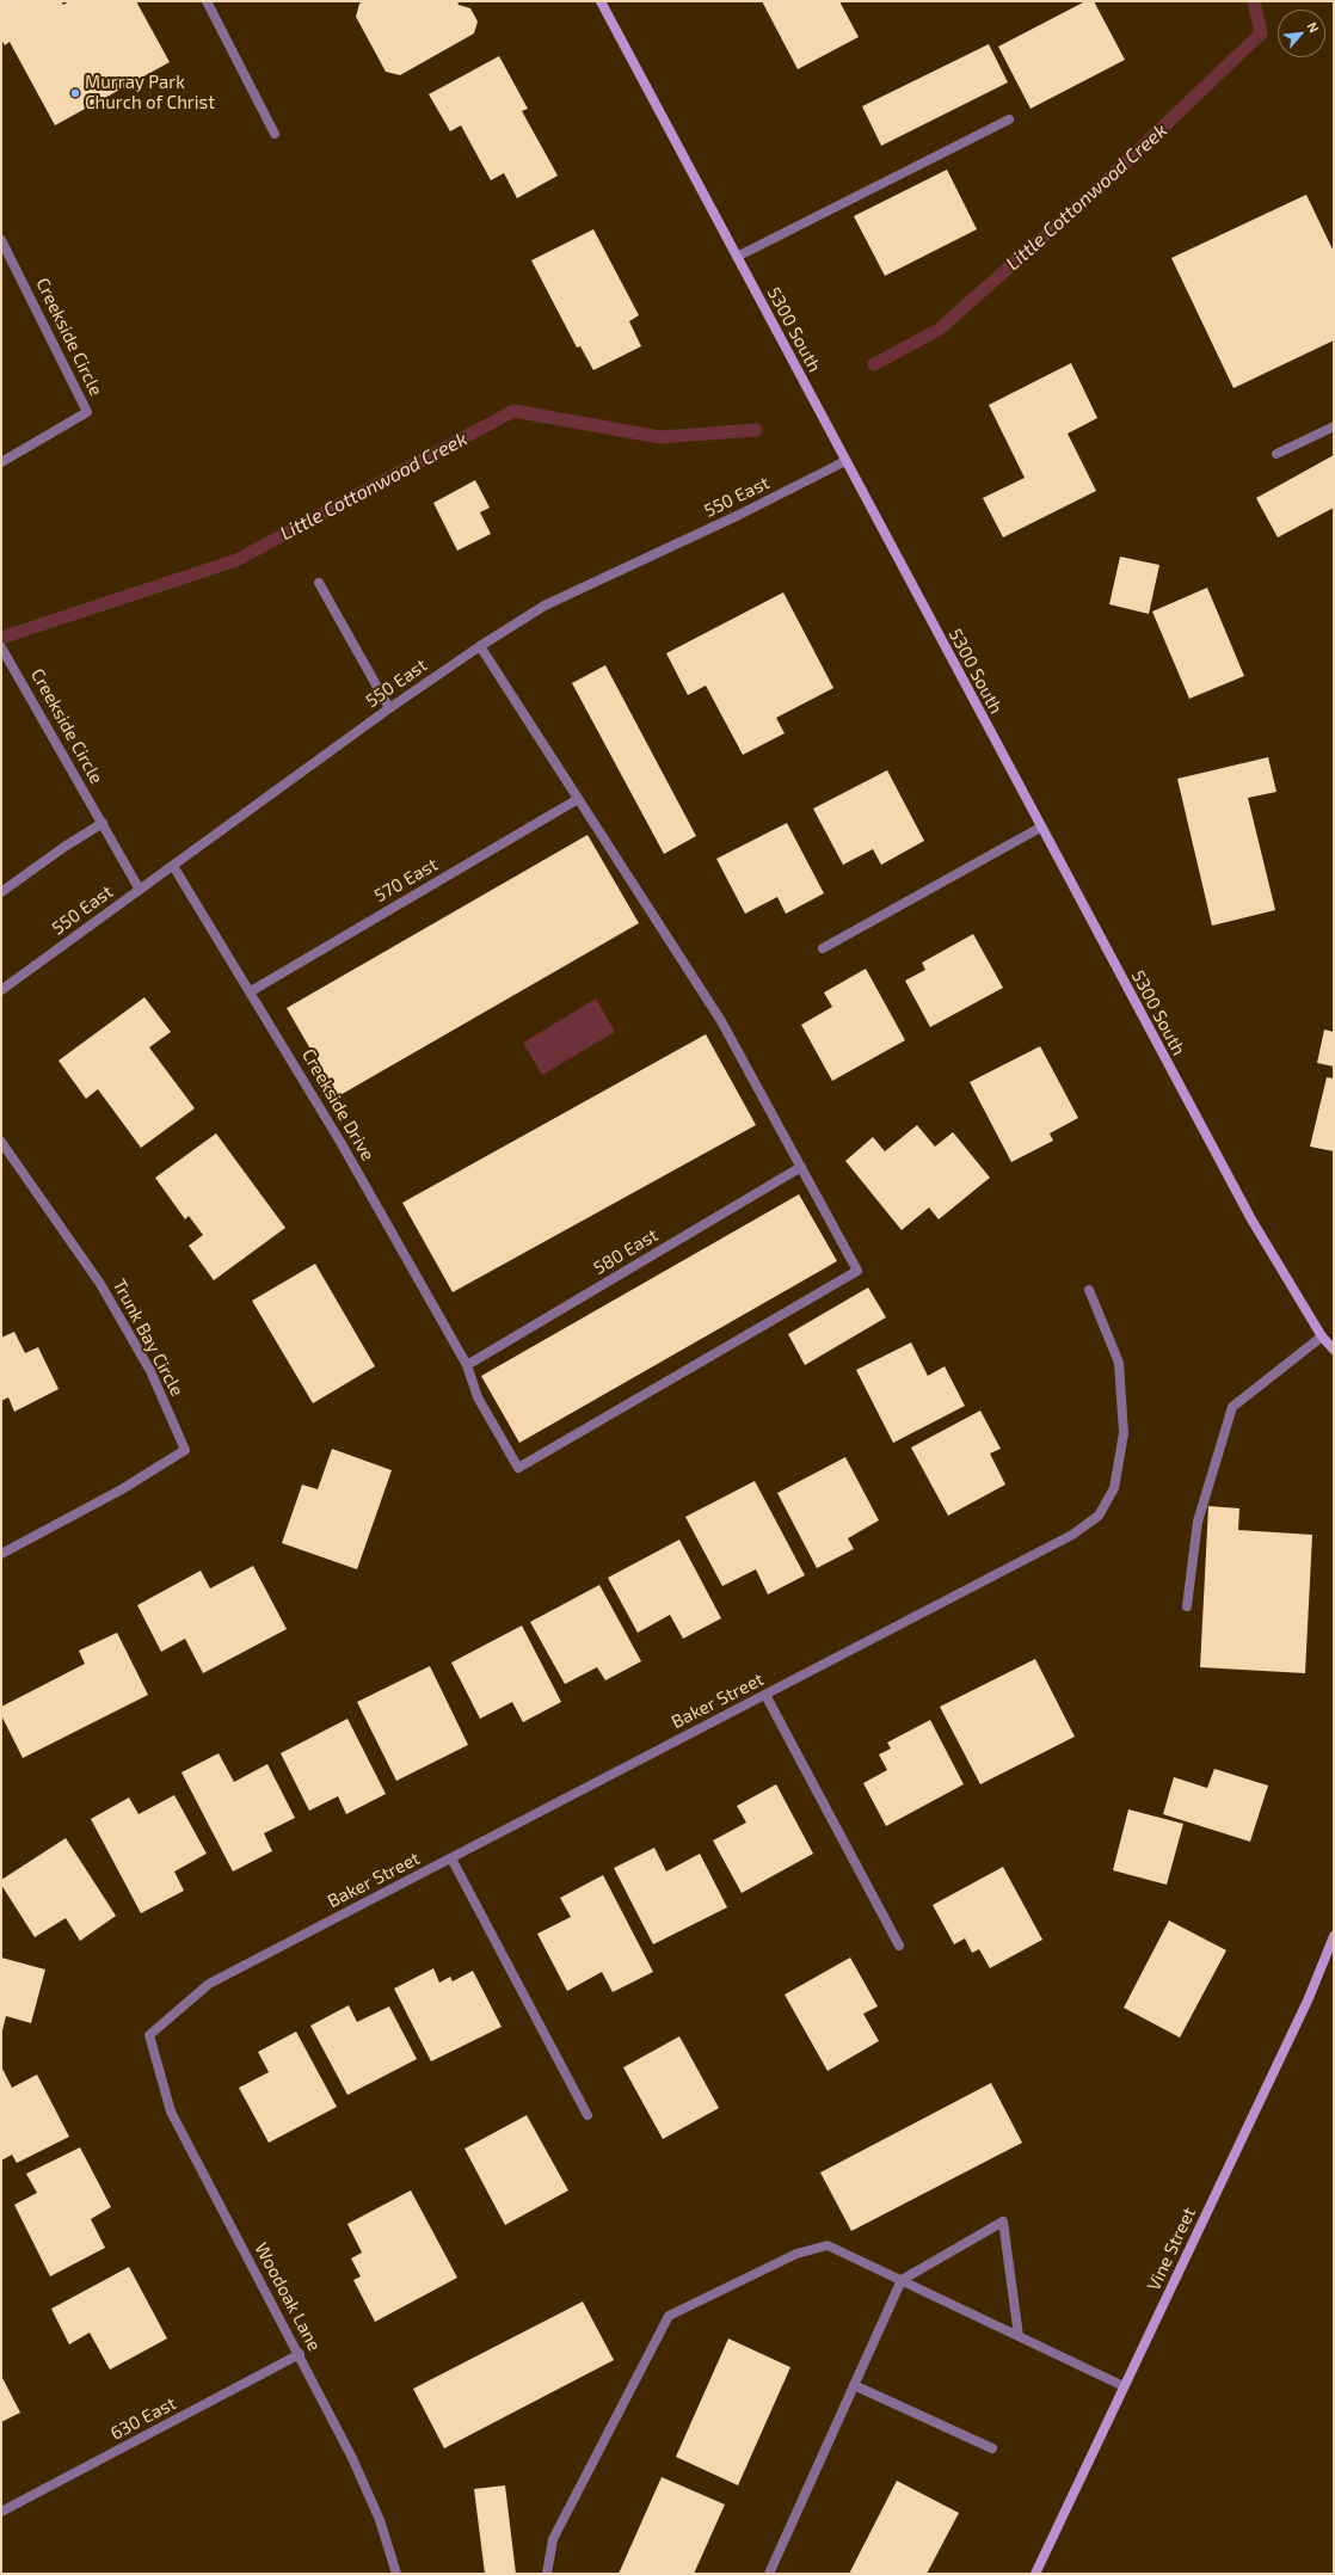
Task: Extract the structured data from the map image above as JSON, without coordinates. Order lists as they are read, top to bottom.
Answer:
{
  "streets": {
    "main road": ["5300 South", "Vine Street"],
    "street": [
      "Creekside Circle",
      "550 East",
      "570 East",
      "Creekside Drive",
      "580 East",
      "Trunk Bay Circle",
      "Baker Street",
      "Woodoak Lane",
      "630 East"
    ]
  },
  "crossings": [
    ["5300 South", "550 East"],
    ["Creekside Circle", "550 East"],
    ["550 East", "Creekside Drive"],
    ["570 East", "Creekside Drive"],
    ["Creekside Drive", "580 East"],
    ["Baker Street", "Woodoak Lane"],
    ["Woodoak Lane", "630 East"]
  ],
  "water": ["Little Cottonwood Creek"],
  "places": ["Murray Park Church of Christ"],
  "north": "top right"
}
